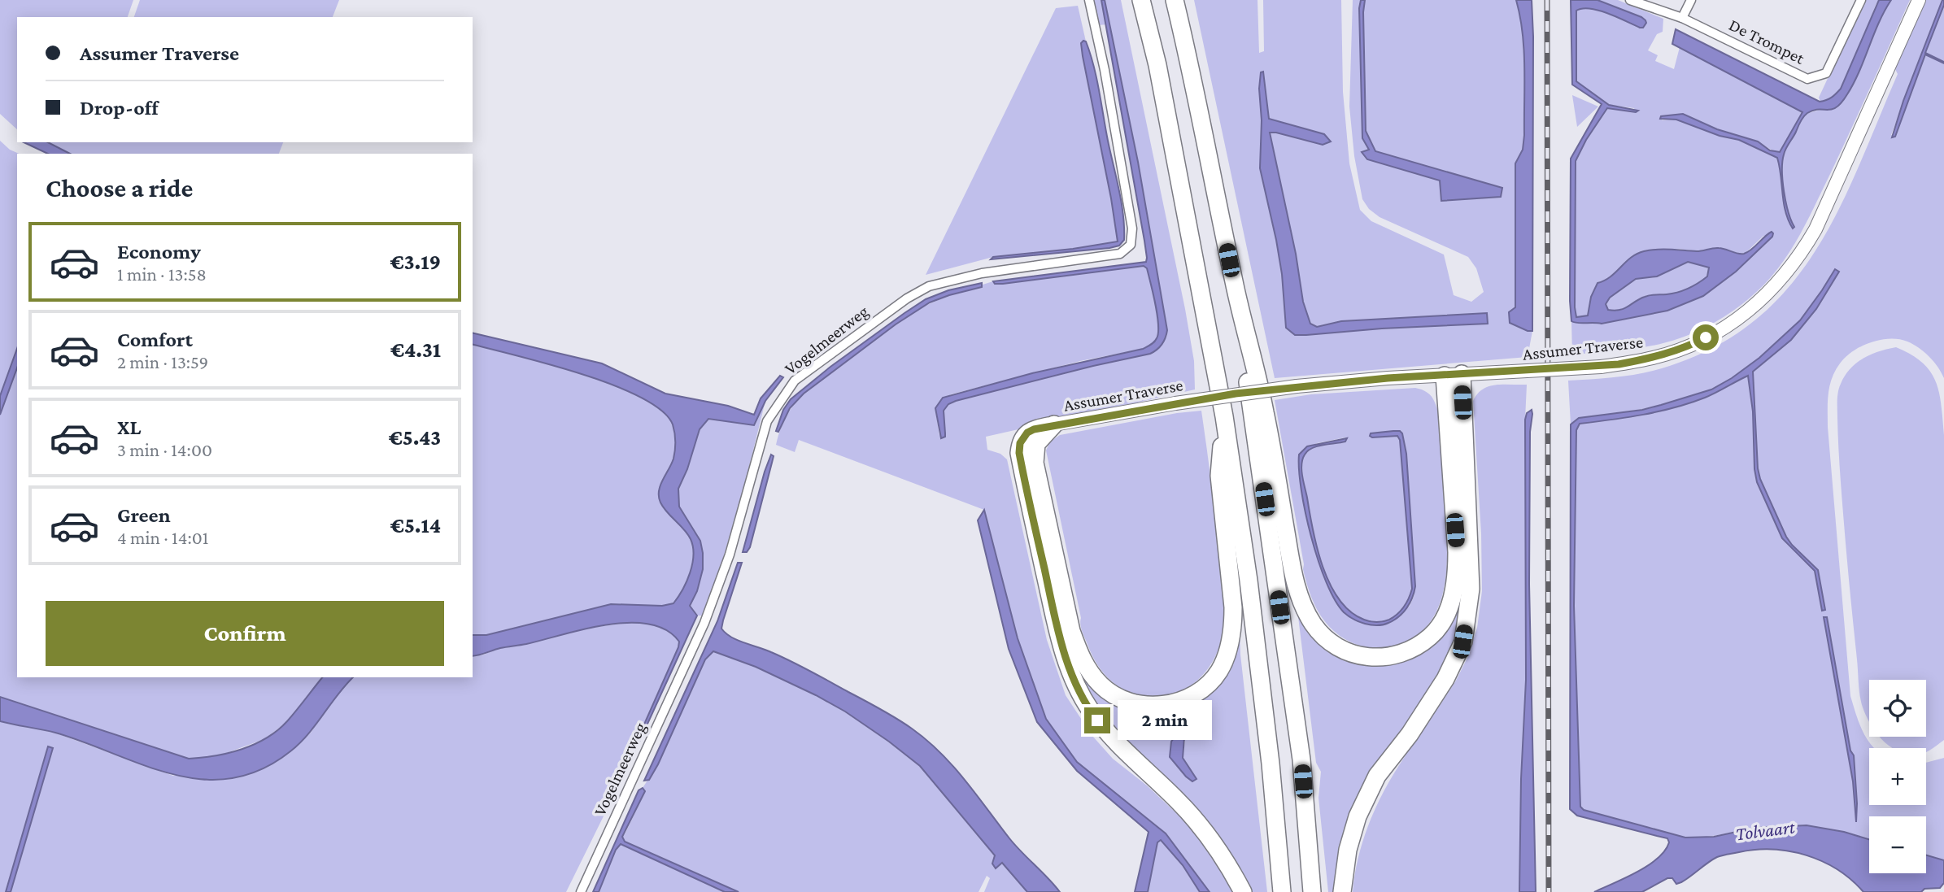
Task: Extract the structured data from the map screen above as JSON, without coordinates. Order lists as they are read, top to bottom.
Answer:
{
  "streets": {
    "main road": ["Assumer Traverse"],
    "street": ["De Trompet", "Vogelmeerweg"]
  },
  "water": ["Tolvaart"],
  "page": {
    "banner": ["Assumer Traverse", "Drop-off"],
    "heading": "Choose a ride",
    "list": [
      {
        "name": "Economy",
        "note": "1 min · 13:58",
        "value": "€3.19"
      },
      {
        "name": "Comfort",
        "note": "2 min · 13:59",
        "value": "€4.31"
      },
      {
        "name": "XL",
        "note": "3 min · 14:00",
        "value": "€5.43"
      },
      {
        "name": "Green",
        "note": "4 min · 14:01",
        "value": "€5.14"
      }
    ],
    "buttons": "Confirm",
    "map_buttons": ["+", "−"],
    "bubble": "2 min"
  }
}
